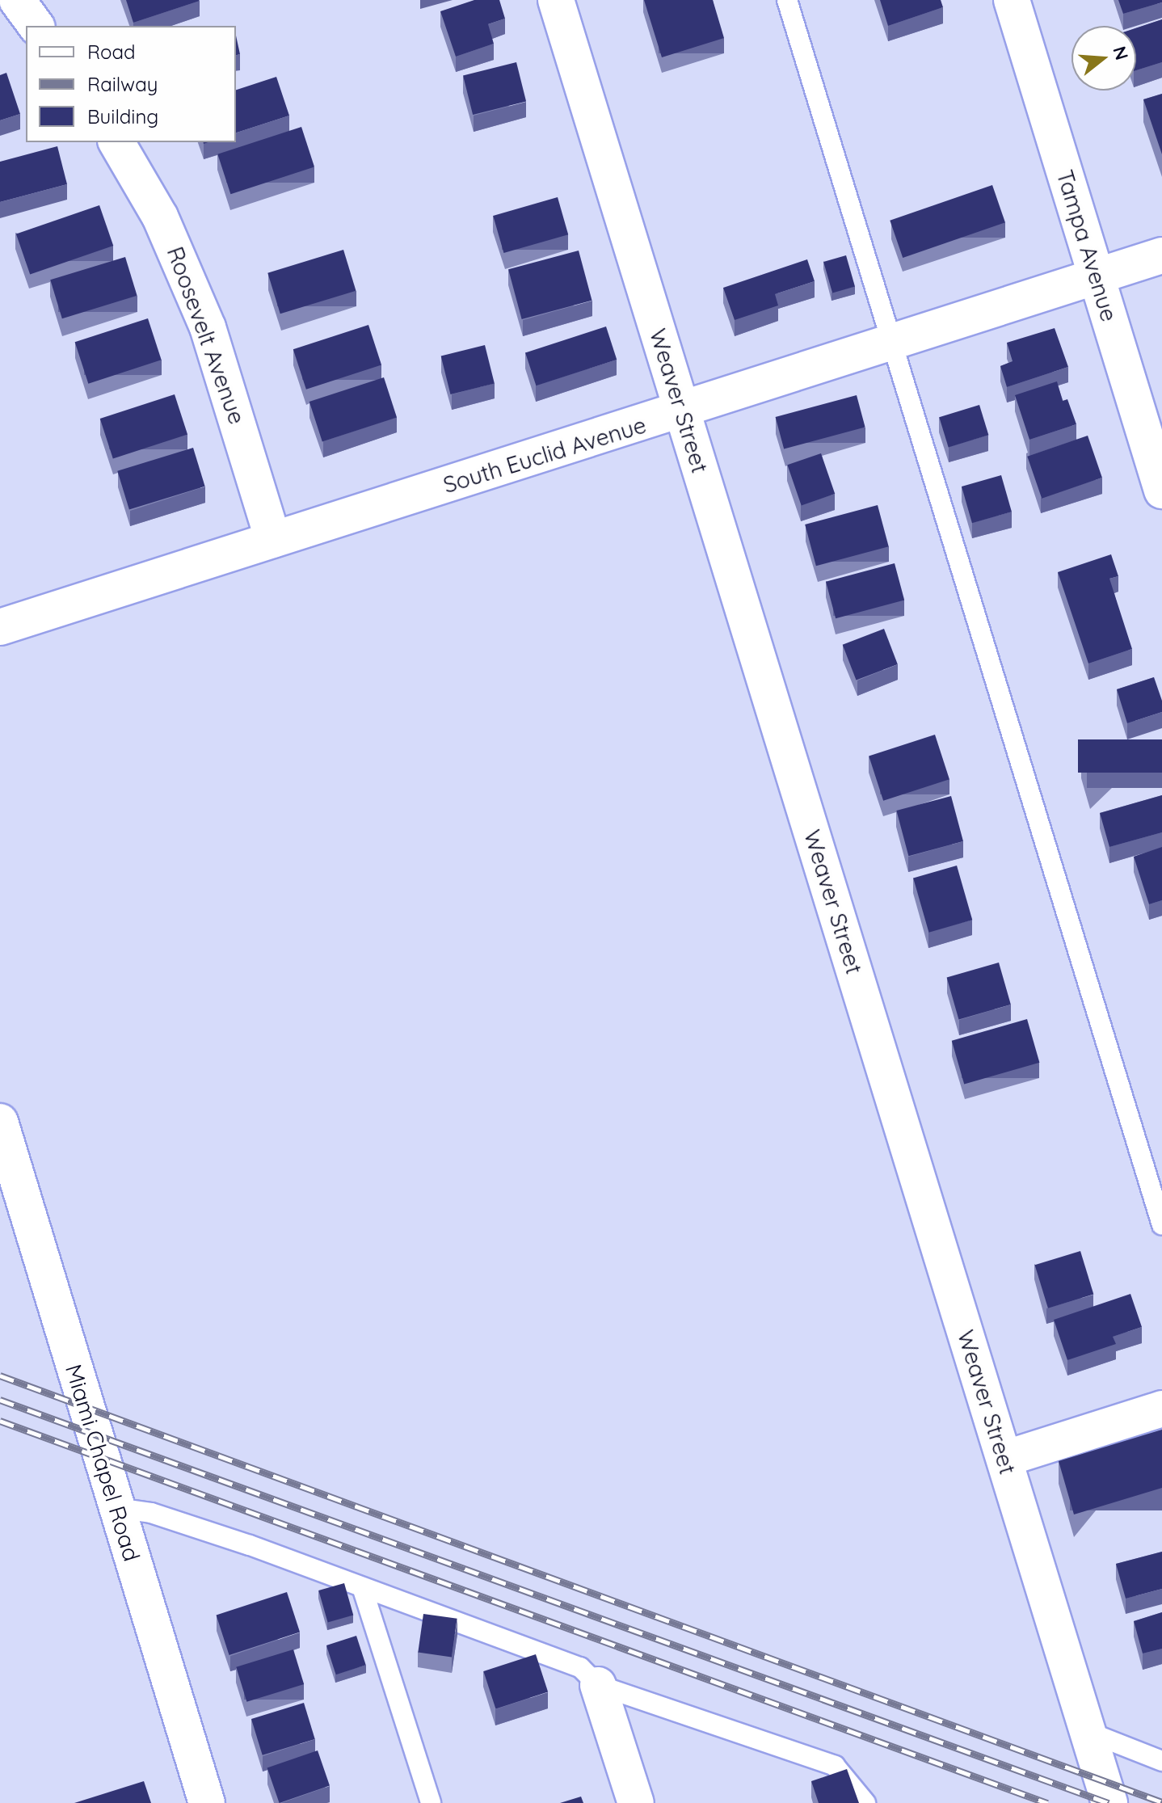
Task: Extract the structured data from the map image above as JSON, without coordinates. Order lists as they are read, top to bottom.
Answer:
{
  "streets": {
    "street": [
      "Tampa Avenue",
      "Roosevelt Avenue",
      "Weaver Street",
      "South Euclid Avenue",
      "Miami Chapel Road"
    ]
  },
  "crossings": [
    ["Tampa Avenue", "South Euclid Avenue"],
    ["Roosevelt Avenue", "South Euclid Avenue"],
    ["Weaver Street", "South Euclid Avenue"]
  ],
  "legend": ["Road", "Railway", "Building"],
  "north": "right"
}
